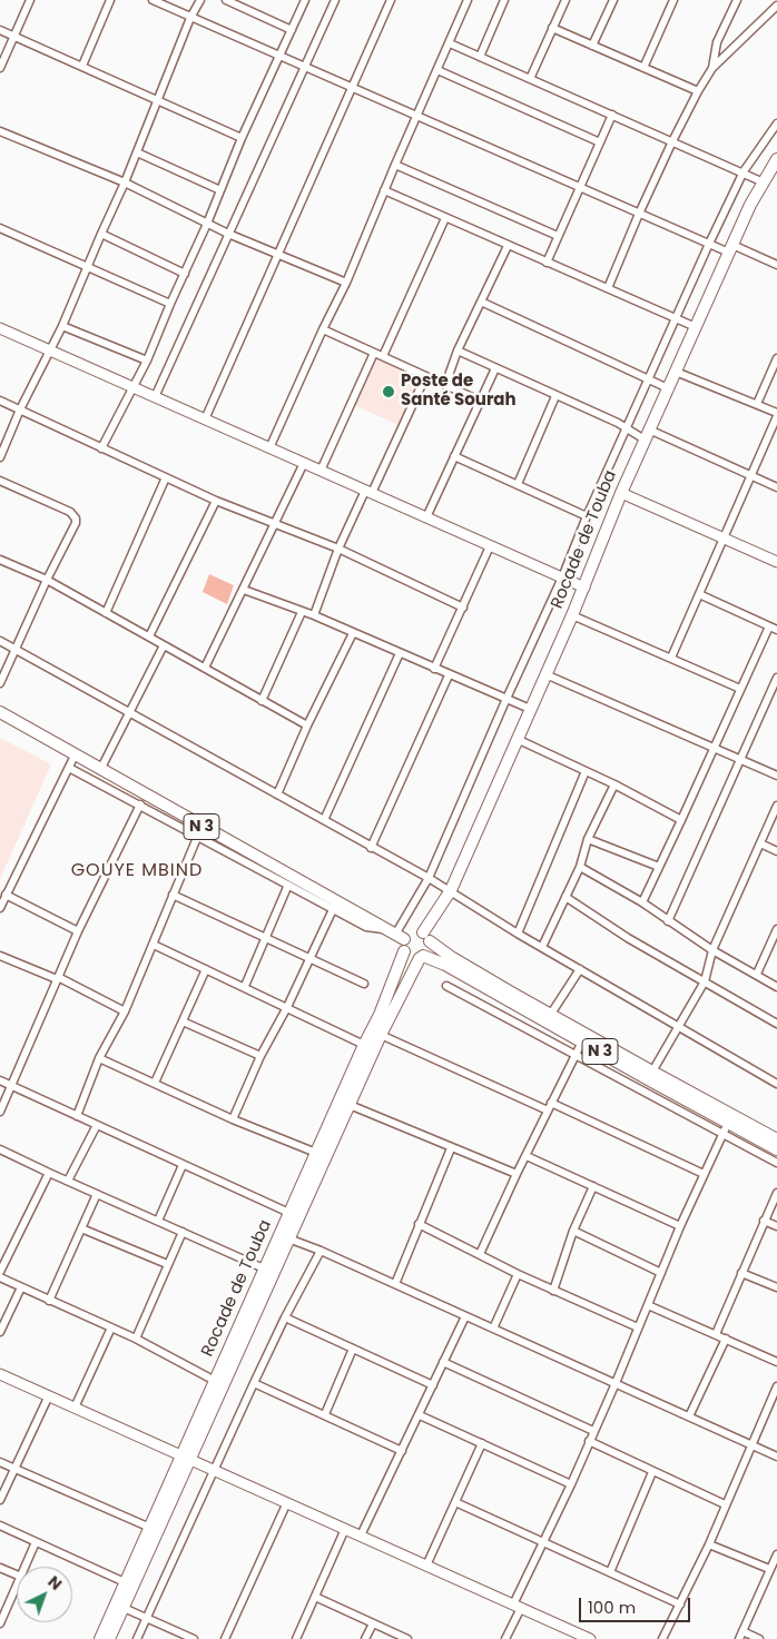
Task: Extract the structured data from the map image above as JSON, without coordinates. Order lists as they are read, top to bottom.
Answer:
{
  "streets": {
    "main road": ["Rocade de Touba", "N 3"]
  },
  "crossings": [
    ["Rocade de Touba", "N 3"]
  ],
  "districts": ["GOUYE MBIND"],
  "places": ["Poste de Santé Sourah"],
  "scale_bar": "100 m",
  "north": "top right"
}
